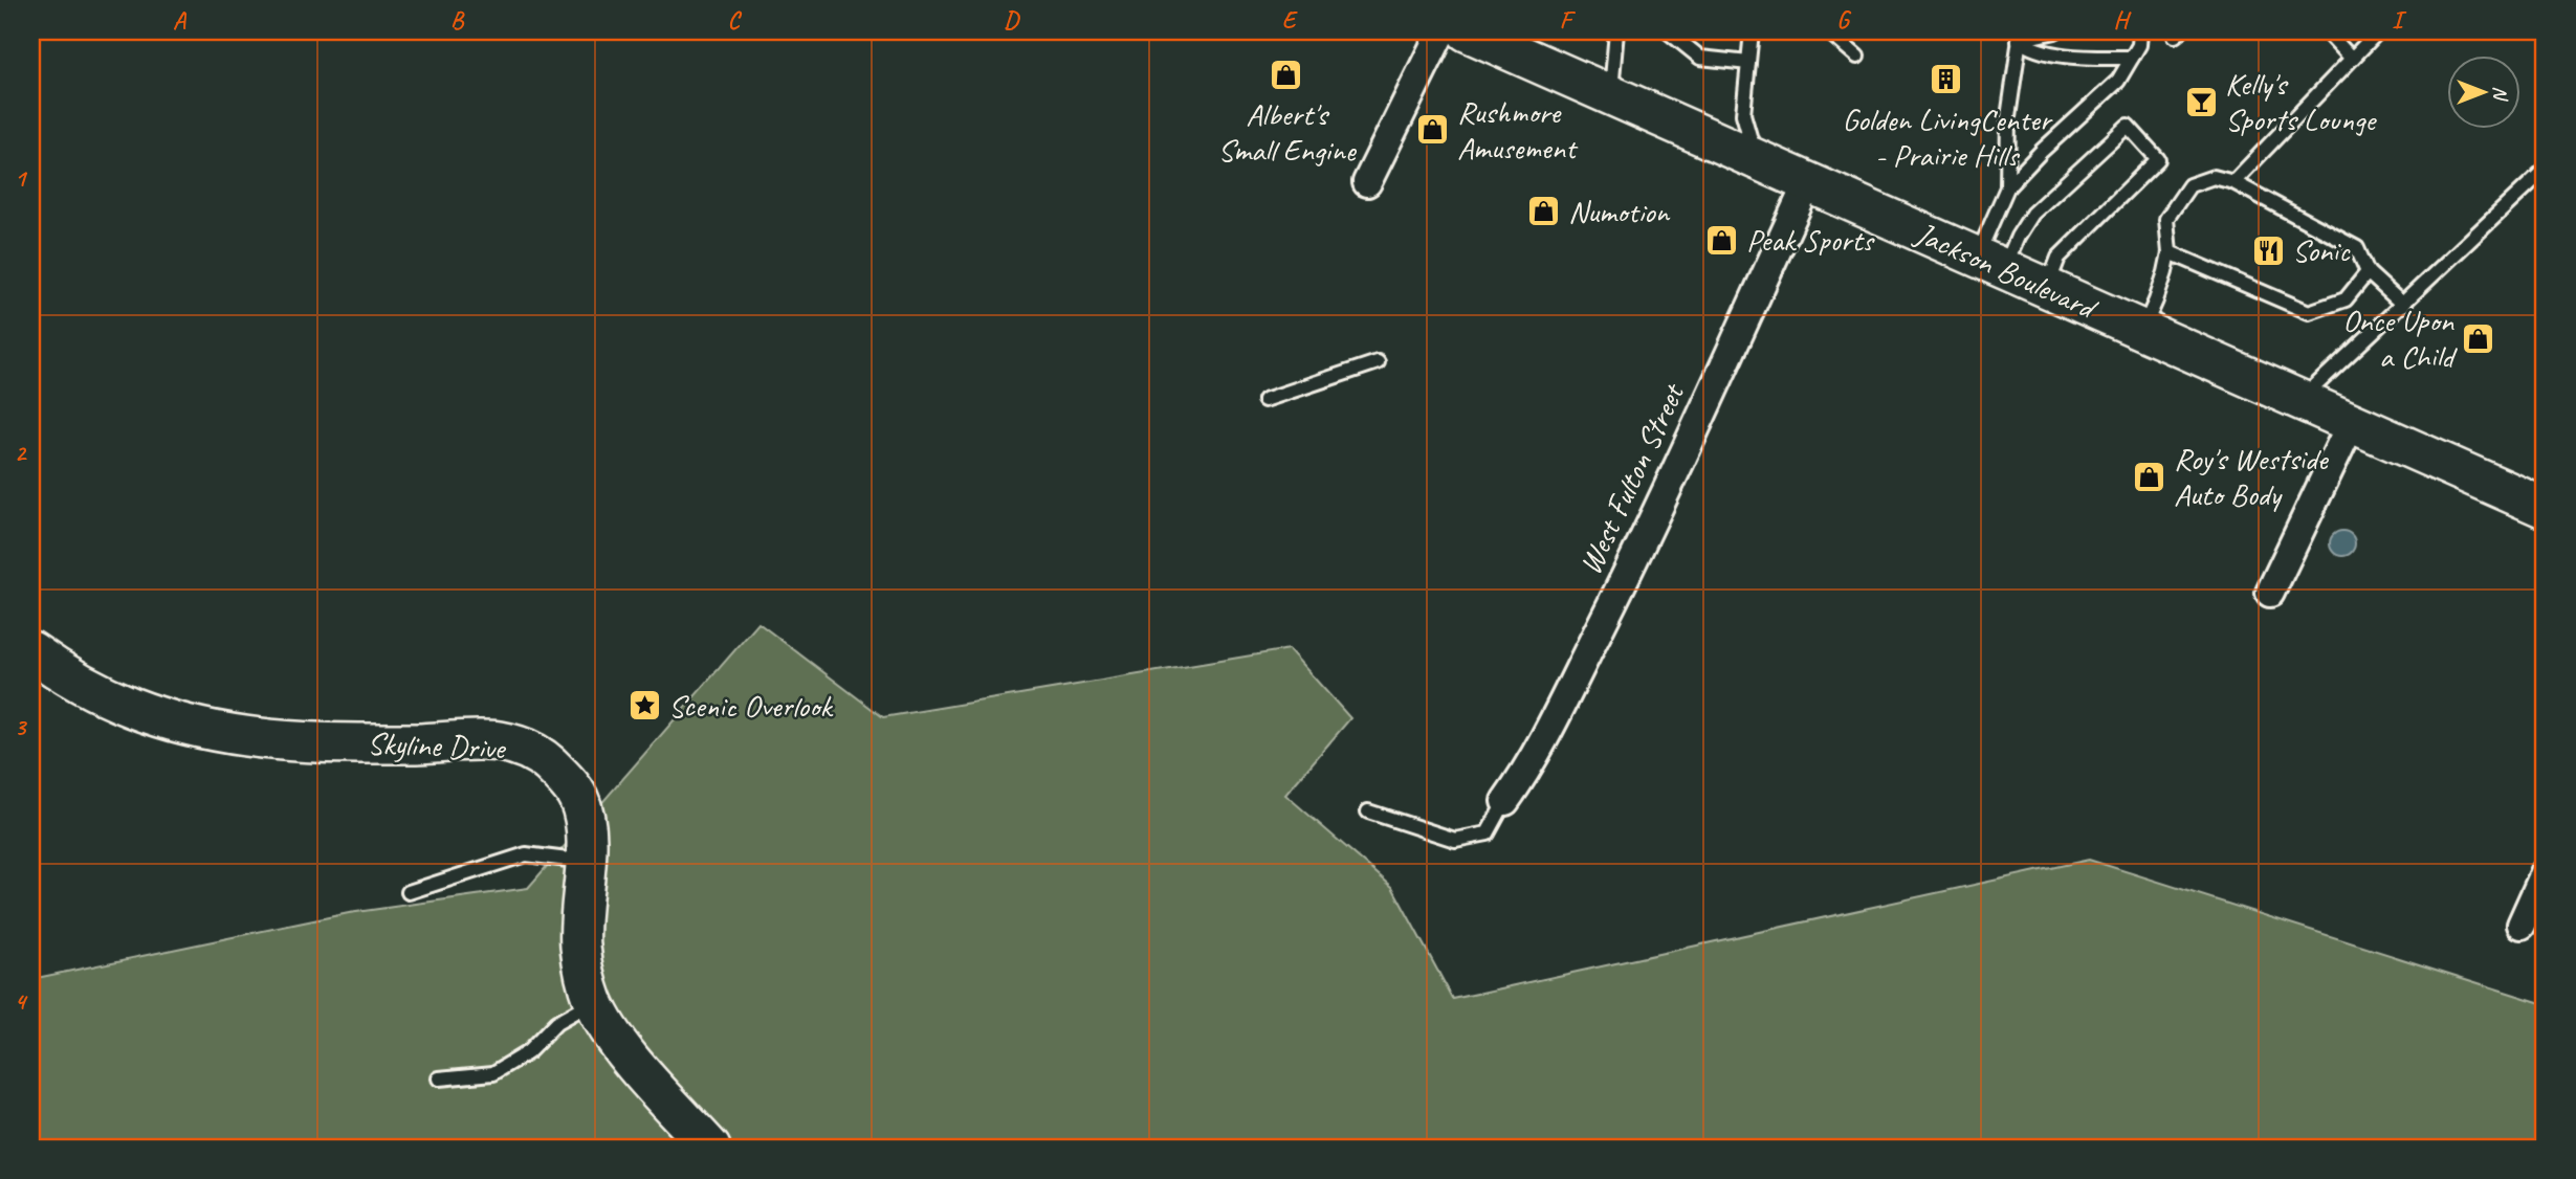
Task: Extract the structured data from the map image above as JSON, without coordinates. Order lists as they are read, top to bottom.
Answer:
{
  "streets": {
    "main road": ["Jackson Boulevard", "Skyline Drive"],
    "street": ["West Fulton Street"]
  },
  "crossings": [
    ["Jackson Boulevard", "West Fulton Street"]
  ],
  "places": {
    "shop": [
      "Albert's Small Engine",
      "Rushmore Amusement",
      "Numotion",
      "Peak Sports",
      "Once Upon a Child",
      "Roy's Westside Auto Body"
    ],
    "building": ["Golden LivingCenter - Prairie Hills"],
    "bar": ["Kelly's Sports Lounge"],
    "restaurant": ["Sonic"],
    "place": ["Scenic Overlook"]
  },
  "north": "right",
  "grid": {
    "columns": [
      "A",
      "B",
      "C",
      "D",
      "E",
      "F",
      "G",
      "H",
      "I"
    ],
    "rows": [
      "1",
      "2",
      "3",
      "4"
    ]
  }
}
